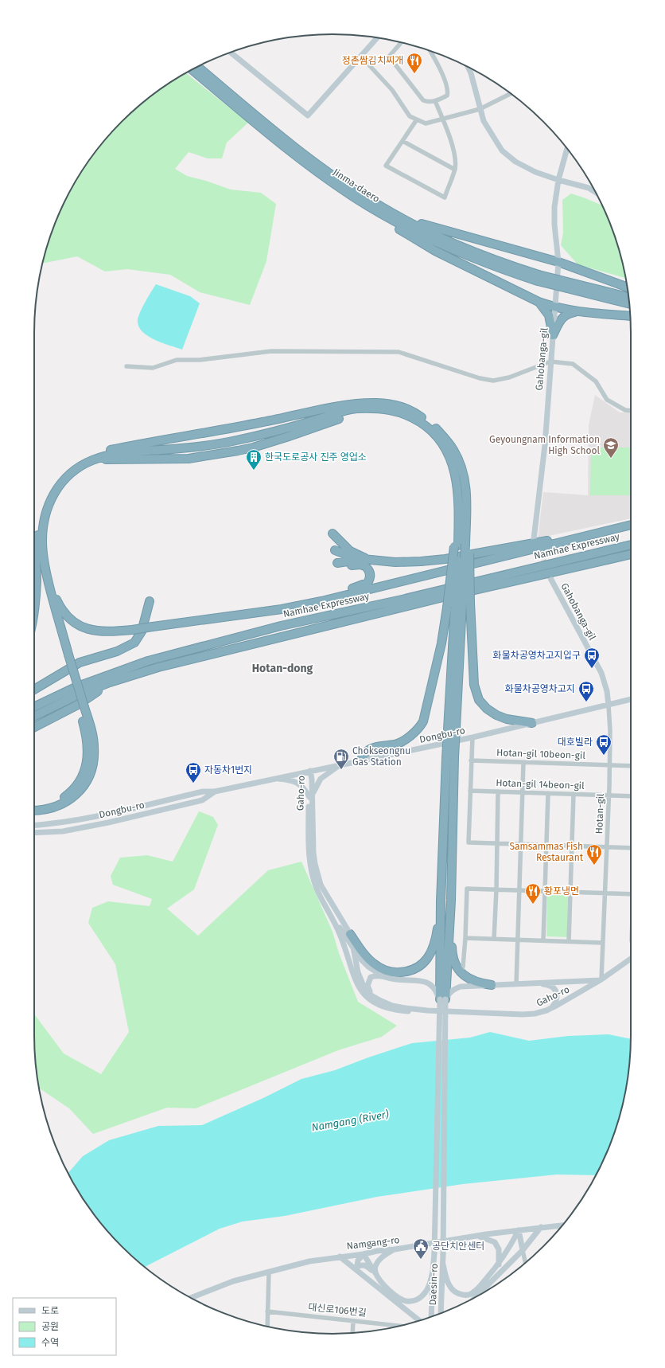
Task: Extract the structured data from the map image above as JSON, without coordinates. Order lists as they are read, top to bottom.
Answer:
{
  "streets": {
    "highway": ["Jinma-daero", "Namhae Expressway"],
    "street": [
      "Gahobanga-gil",
      "Dongbu-ro",
      "Hotan-gil 10beon-gil",
      "Hotan-gil 14beon-gil",
      "Gaho-ro",
      "Hotan-gil",
      "Namgang-ro",
      "Daesin-ro",
      "대신로106번길"
    ]
  },
  "crossings": [
    ["Gahobanga-gil", "Dongbu-ro"],
    ["Gahobanga-gil", "Hotan-gil"],
    ["Dongbu-ro", "Gaho-ro"],
    ["Dongbu-ro", "Hotan-gil"],
    ["Hotan-gil 10beon-gil", "Hotan-gil"],
    ["Hotan-gil 14beon-gil", "Hotan-gil"],
    ["Gaho-ro", "Hotan-gil"]
  ],
  "districts": ["Hotan-dong"],
  "water": ["Namgang (River)"],
  "places": {
    "restaurant": ["정촌쌈김치찌개", "Samsammas Fish Restaurant", "황포냉면"],
    "school or university": ["Geyoungnam Information High School"],
    "building": ["한국도로공사 진주 영업소"],
    "bus stop": [
      "화물차공영차고지입구",
      "화물차공영차고지",
      "대호빌라",
      "자동차1번지"
    ],
    "fuel station": ["Chokseongnu Gas Station"],
    "public building": ["공단치안센터"]
  },
  "legend": ["도로", "공원", "수역"]
}
